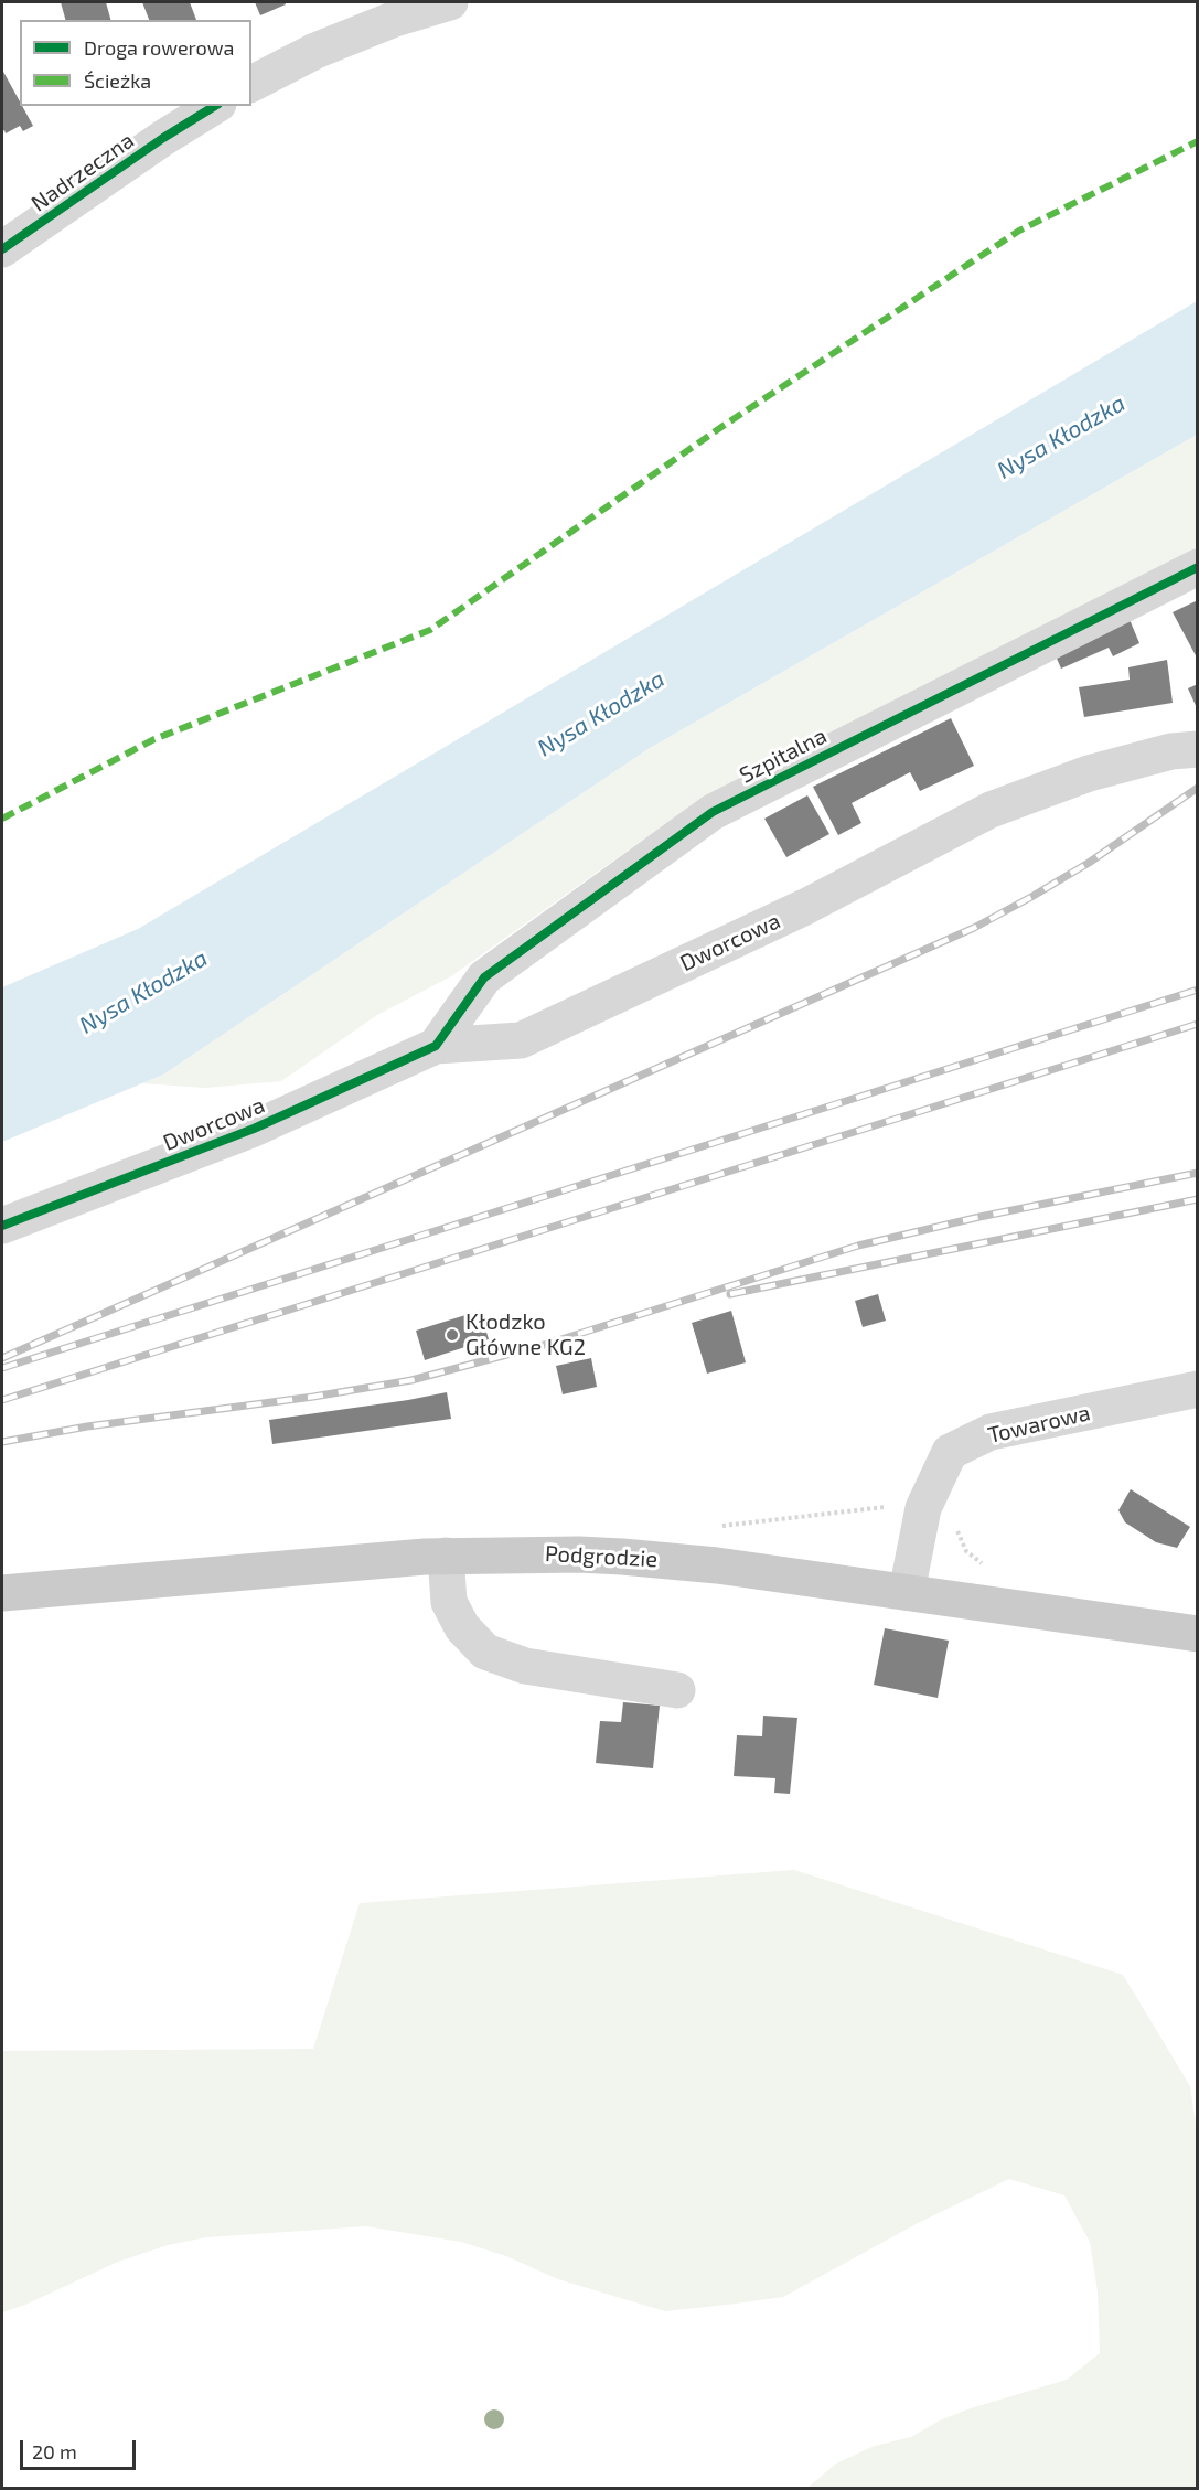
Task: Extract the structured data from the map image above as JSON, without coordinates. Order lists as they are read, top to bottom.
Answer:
{
  "streets": {
    "main road": ["Podgrodzie"],
    "street": [
      "Nadrzeczna",
      "Szpitalna",
      "Dworcowa",
      "Towarowa"
    ]
  },
  "crossings": [
    ["Szpitalna", "Dworcowa"],
    ["Towarowa", "Podgrodzie"]
  ],
  "water": ["Nysa Kłodzka"],
  "places": ["Kłodzko Główne KG2"],
  "legend": ["Droga rowerowa", "Ścieżka"],
  "scale_bar": "20 m"
}
